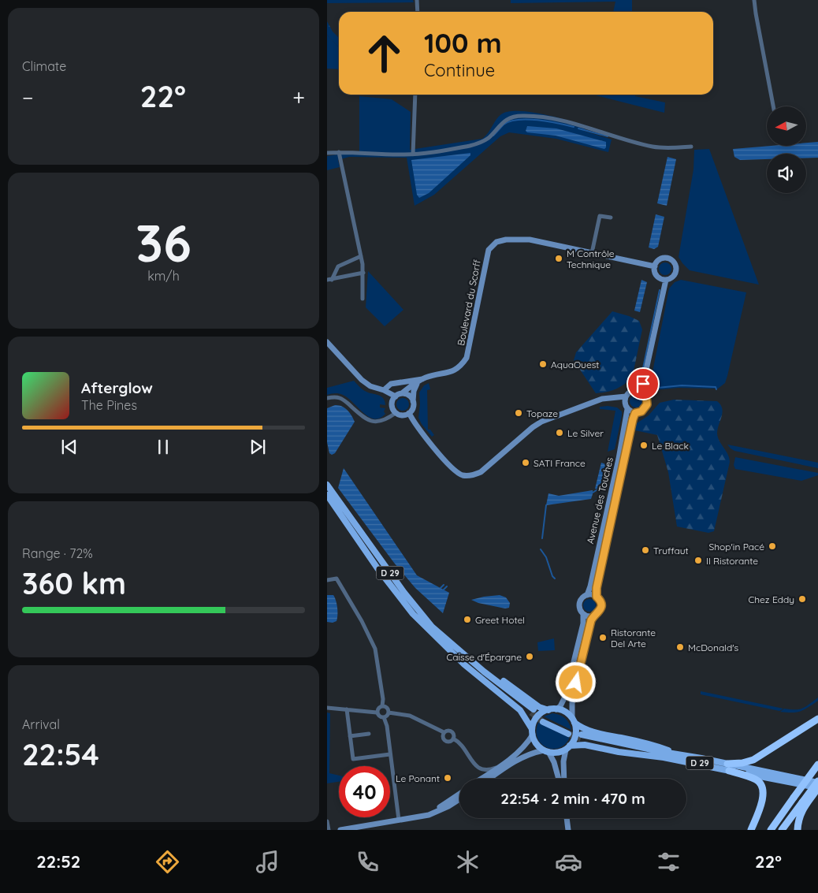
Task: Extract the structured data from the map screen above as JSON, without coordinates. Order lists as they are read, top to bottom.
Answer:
{
  "streets": {
    "main road": ["D 29"],
    "street": ["Boulevard du Scorff", "Avenue des Touches"]
  },
  "places": [
    "M Contrôle Technique",
    "AquaOuest",
    "Topaze",
    "Le Silver",
    "Le Black",
    "SATI France",
    "Shop'in Pacé",
    "Truffaut",
    "Il Ristorante",
    "Chez Eddy",
    "Greet Hotel",
    "Ristorante Del Arte",
    "McDonald's",
    "Caisse d'Épargne",
    "Le Ponant"
  ],
  "north": "left",
  "page": {
    "tile": [
      "Climate",
      ["36", "km/h"],
      ["Range · 72%", "360 km"],
      ["Arrival", "22:54"]
    ],
    "turn": ["100 m", "Continue"],
    "heat": ["−", "22°", "+"],
    "song": ["Afterglow", "The Pines"],
    "limit": "40",
    "trip": "22:54 · 2 min · 470 m",
    "tabs": ["22:52", "22°"]
  }
}
